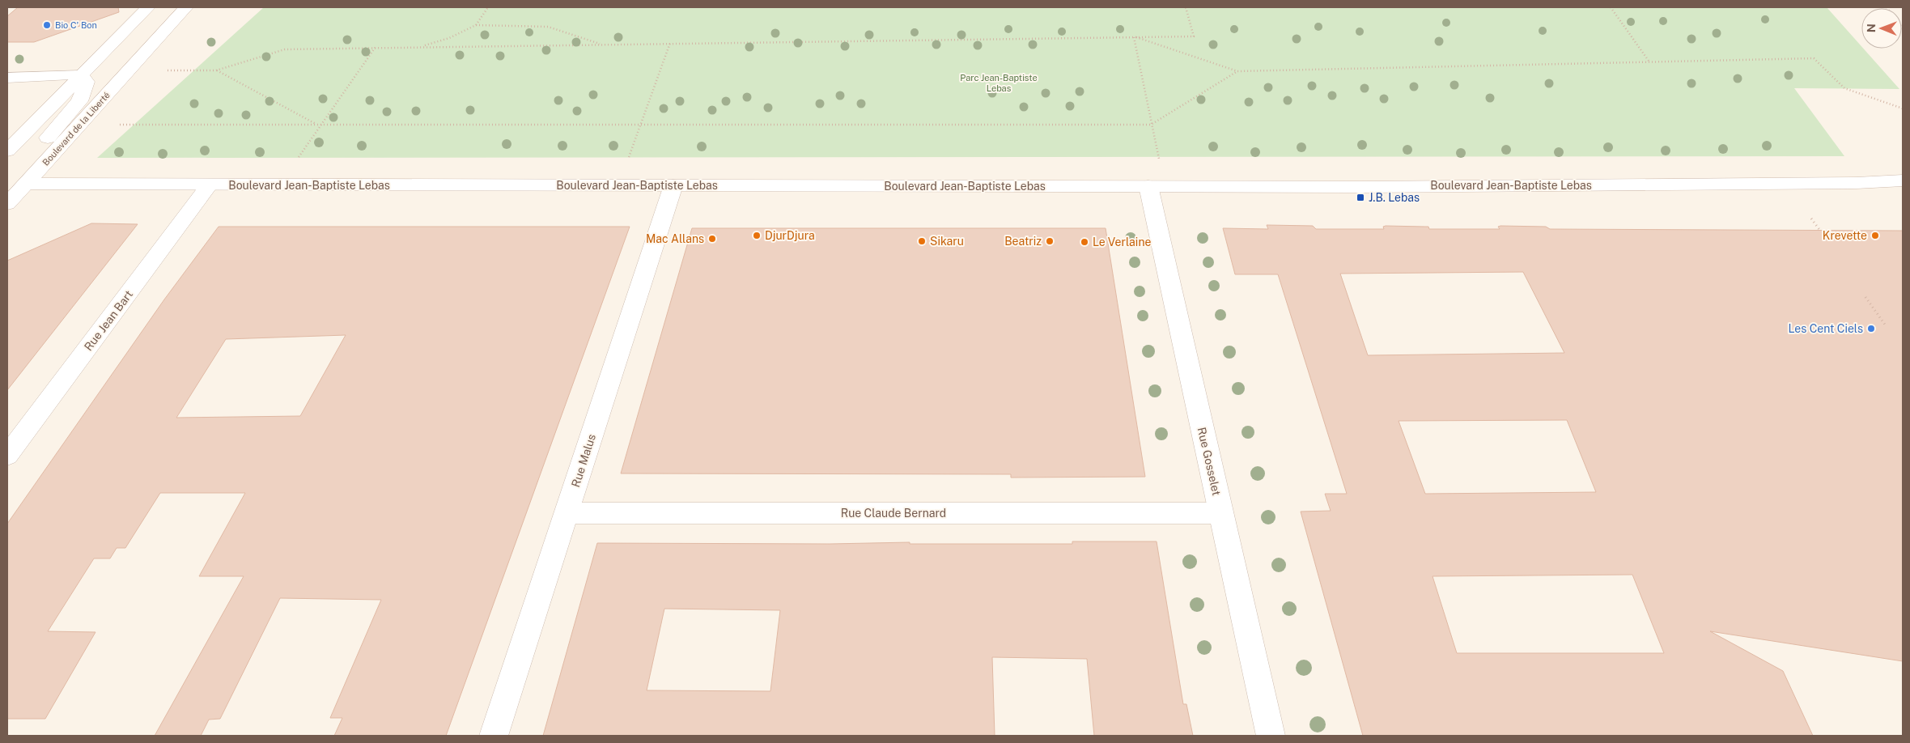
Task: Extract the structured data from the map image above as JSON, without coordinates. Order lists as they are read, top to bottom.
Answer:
{
  "streets": {
    "main road": [
      "Boulevard de la Liberté",
      "Boulevard Jean-Baptiste Lebas",
      "Rue Jean Bart",
      "Rue Malus",
      "Rue Gosselet",
      "Rue Claude Bernard"
    ]
  },
  "crossings": [
    ["Boulevard de la Liberté", "Boulevard Jean-Baptiste Lebas"],
    ["Boulevard Jean-Baptiste Lebas", "Rue Jean Bart"],
    ["Boulevard Jean-Baptiste Lebas", "Rue Malus"],
    ["Boulevard Jean-Baptiste Lebas", "Rue Gosselet"],
    ["Rue Malus", "Rue Claude Bernard"],
    ["Rue Gosselet", "Rue Claude Bernard"]
  ],
  "parks": ["Parc Jean-Baptiste Lebas"],
  "places": {
    "other": [
      "Bio C' Bon",
      "DjurDjura",
      "Krevette",
      "Mac Allans",
      "Sikaru",
      "Beatriz",
      "Le Verlaine",
      "Les Cent Ciels"
    ],
    "transit": ["J.B. Lebas"]
  },
  "north": "left"
}
